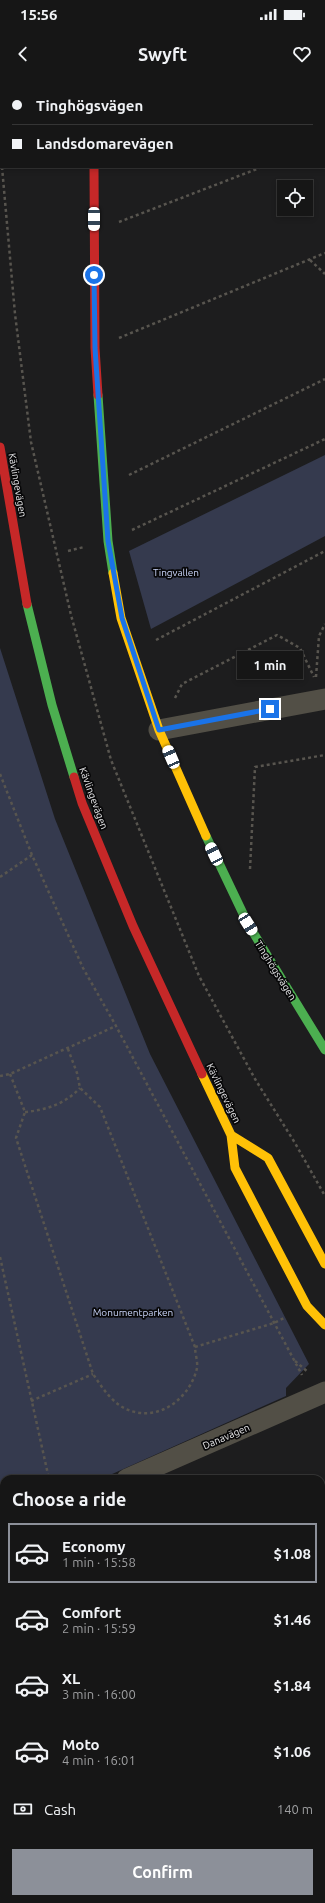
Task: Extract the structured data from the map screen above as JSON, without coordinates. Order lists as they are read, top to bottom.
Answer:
{
  "streets": {
    "main road": ["Kävlingevägen", "Tinghögsvägen"],
    "street": ["Danavägen"]
  },
  "parks": ["Tingvallen", "Monumentparken"],
  "page": {
    "status": "15:56",
    "header": "Swyft",
    "banner": ["Tinghögsvägen", "Landsdomarevägen"],
    "bubble": "1 min",
    "heading": "Choose a ride",
    "list": [
      {
        "name": "Economy",
        "note": "1 min · 15:58",
        "value": "$1.08"
      },
      {
        "name": "Comfort",
        "note": "2 min · 15:59",
        "value": "$1.46"
      },
      {
        "name": "XL",
        "note": "3 min · 16:00",
        "value": "$1.84"
      },
      {
        "name": "Moto",
        "note": "4 min · 16:01",
        "value": "$1.06"
      }
    ],
    "pay": ["Cash", "140 m"],
    "buttons": "Confirm"
  }
}
